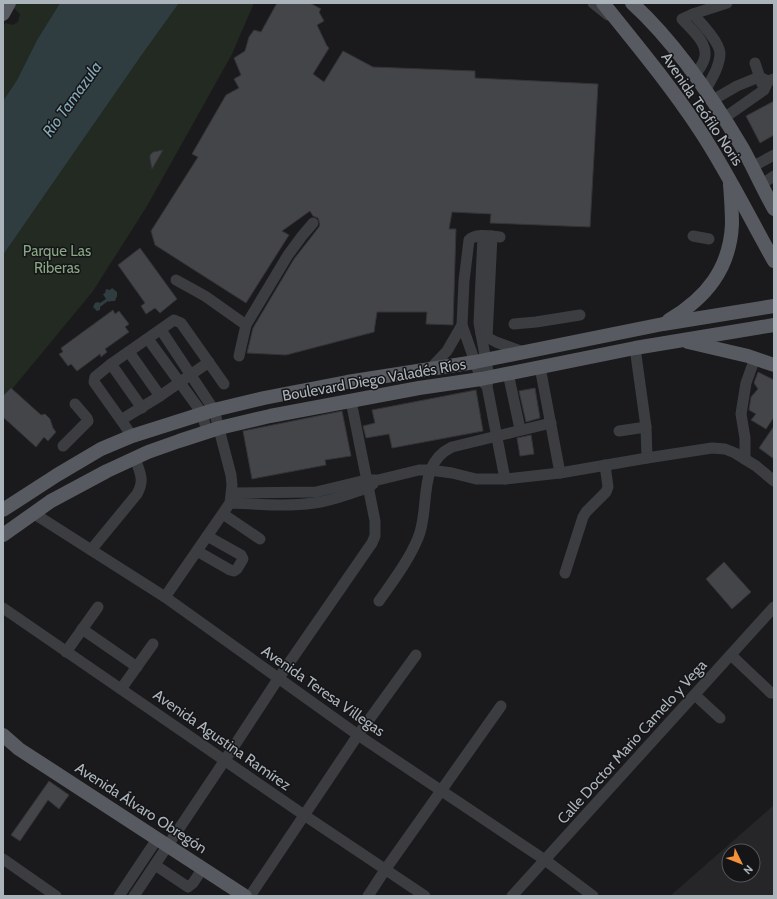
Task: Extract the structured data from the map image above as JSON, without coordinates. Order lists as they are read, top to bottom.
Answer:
{
  "streets": {
    "main road": ["Avenida Teófilo Noris", "Boulevard Diego Valadés Ríos", "Avenida Álvaro Obregón"],
    "street": ["Avenida Teresa Villegas", "Avenida Agustina Ramírez", "Calle Doctor Mario Camelo y Vega"]
  },
  "crossings": [
    ["Boulevard Diego Valadés Ríos", "Avenida Teresa Villegas"],
    ["Avenida Teresa Villegas", "Calle Doctor Mario Camelo y Vega"]
  ],
  "water": ["Río Tamazula"],
  "parks": ["Parque Las Riberas"],
  "north": "bottom right"
}
